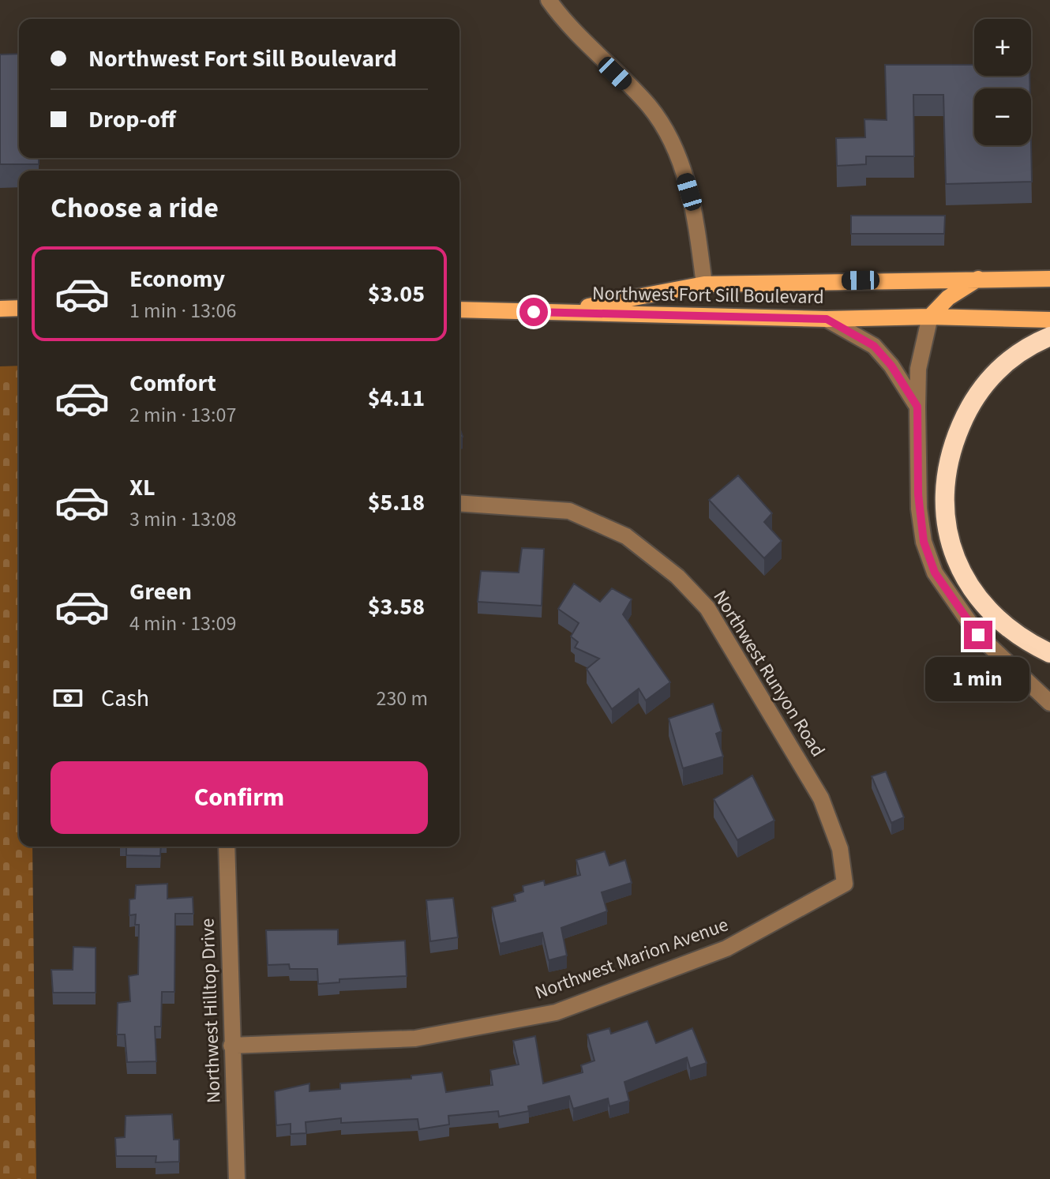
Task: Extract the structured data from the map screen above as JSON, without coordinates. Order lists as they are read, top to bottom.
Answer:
{
  "streets": {
    "main road": ["Northwest Fort Sill Boulevard"],
    "street": ["Northwest Runyon Road", "Northwest Marion Avenue", "Northwest Hilltop Drive"]
  },
  "crossings": [
    ["Northwest Runyon Road", "Northwest Marion Avenue"],
    ["Northwest Marion Avenue", "Northwest Hilltop Drive"]
  ],
  "page": {
    "map_buttons": ["+", "−"],
    "banner": ["Northwest Fort Sill Boulevard", "Drop-off"],
    "heading": "Choose a ride",
    "list": [
      {
        "name": "Economy",
        "note": "1 min · 13:06",
        "value": "$3.05"
      },
      {
        "name": "Comfort",
        "note": "2 min · 13:07",
        "value": "$4.11"
      },
      {
        "name": "XL",
        "note": "3 min · 13:08",
        "value": "$5.18"
      },
      {
        "name": "Green",
        "note": "4 min · 13:09",
        "value": "$3.58"
      }
    ],
    "bubble": "1 min",
    "pay": ["Cash", "230 m"],
    "buttons": "Confirm"
  }
}
